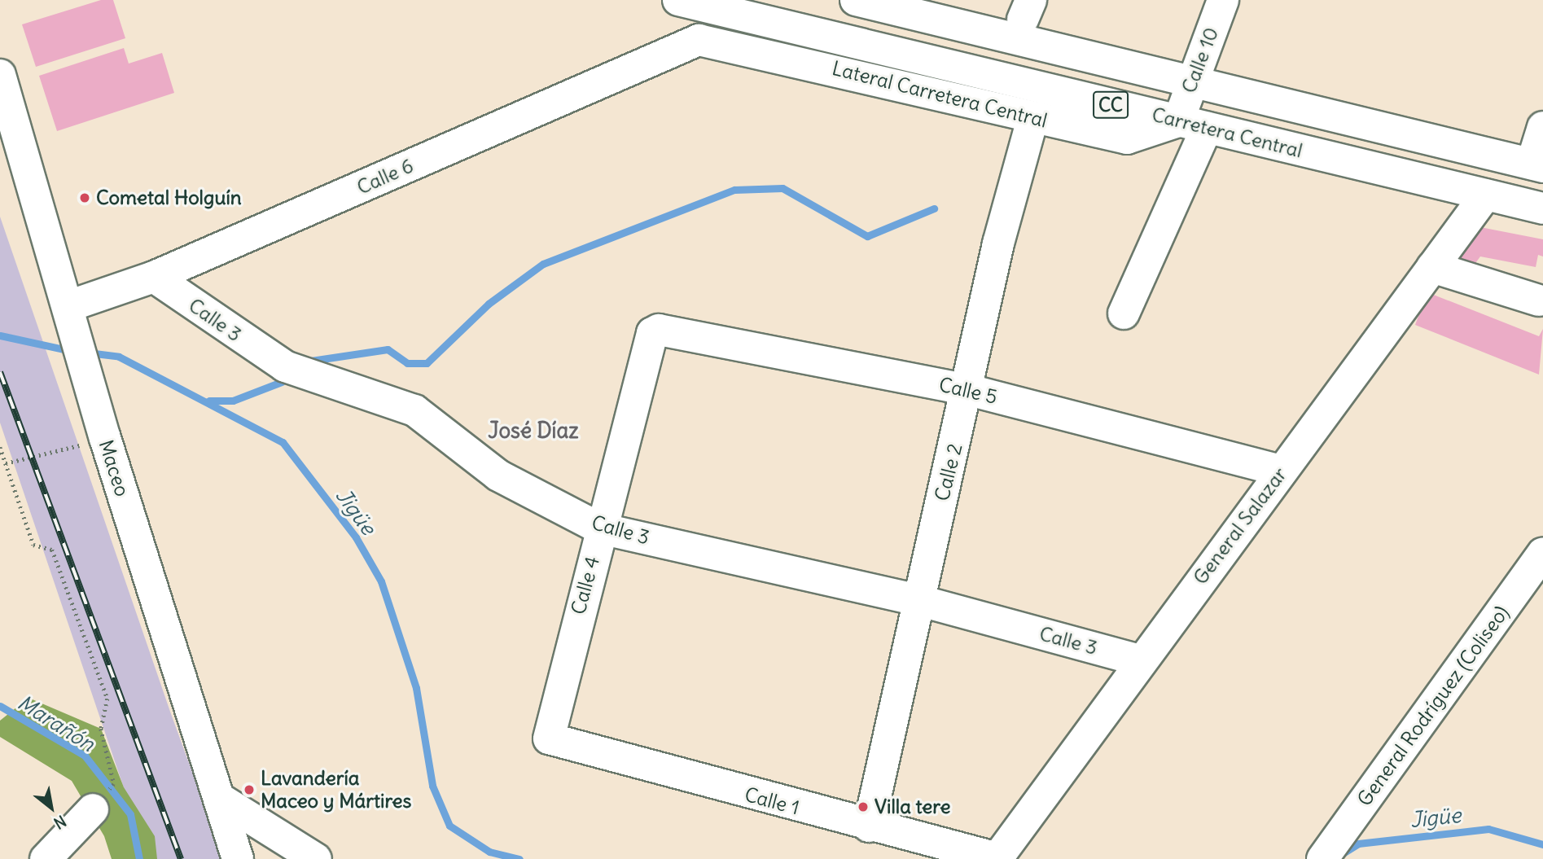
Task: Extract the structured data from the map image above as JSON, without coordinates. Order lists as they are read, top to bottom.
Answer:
{
  "streets": {
    "street": [
      "Calle 10",
      "Lateral Carretera Central",
      "CC",
      "Carretera Central",
      "Calle 6",
      "Calle 3",
      "Calle 5",
      "Maceo",
      "Calle 2",
      "General Salazar",
      "Calle 4",
      "General Rodríguez (Coliseo)",
      "Calle 1"
    ]
  },
  "crossings": [
    ["Calle 10", "Lateral Carretera Central"],
    ["Calle 10", "Carretera Central"],
    ["Lateral Carretera Central", "Carretera Central"],
    ["Lateral Carretera Central", "Calle 6"],
    ["Lateral Carretera Central", "Calle 2"],
    ["Carretera Central", "General Salazar"],
    ["Calle 6", "Calle 3"],
    ["Calle 6", "Maceo"],
    ["Calle 3", "Calle 2"],
    ["Calle 3", "General Salazar"],
    ["Calle 3", "Calle 4"],
    ["Calle 5", "Calle 2"],
    ["Calle 5", "General Salazar"],
    ["Calle 5", "Calle 4"],
    ["Calle 2", "Calle 1"],
    ["General Salazar", "Calle 1"],
    ["Calle 4", "Calle 1"]
  ],
  "districts": ["José Díaz"],
  "water": ["Jigüe", "Marañón"],
  "places": ["Cometal Holguín", "Lavandería Maceo y Mártires", "Villa tere"],
  "north": "bottom right"
}
